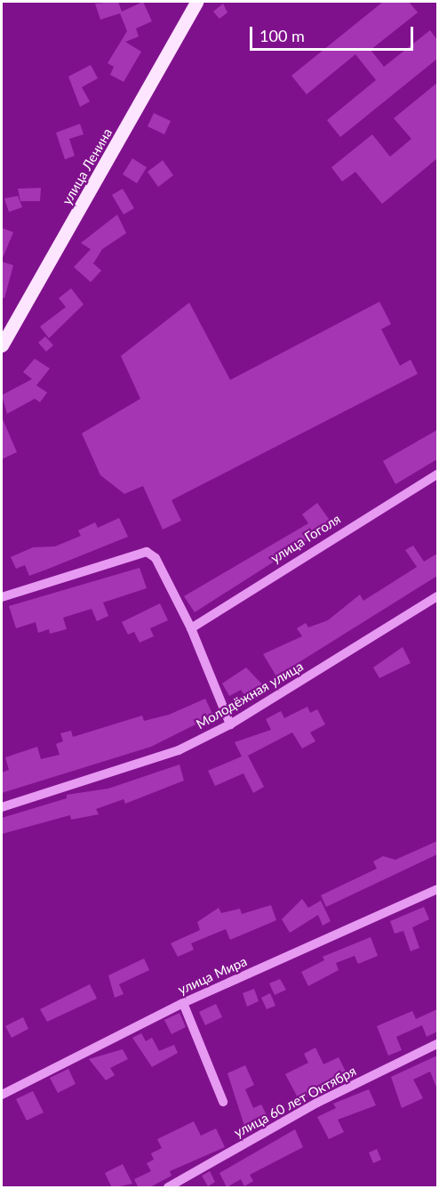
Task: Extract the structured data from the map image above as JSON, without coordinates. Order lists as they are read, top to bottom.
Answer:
{
  "streets": {
    "main road": ["улица Ленина"],
    "street": [
      "улица Гоголя",
      "Молодёжная улица",
      "улица Мира",
      "улица 60 лет Октября"
    ]
  },
  "scale_bar": "100 m"
}
